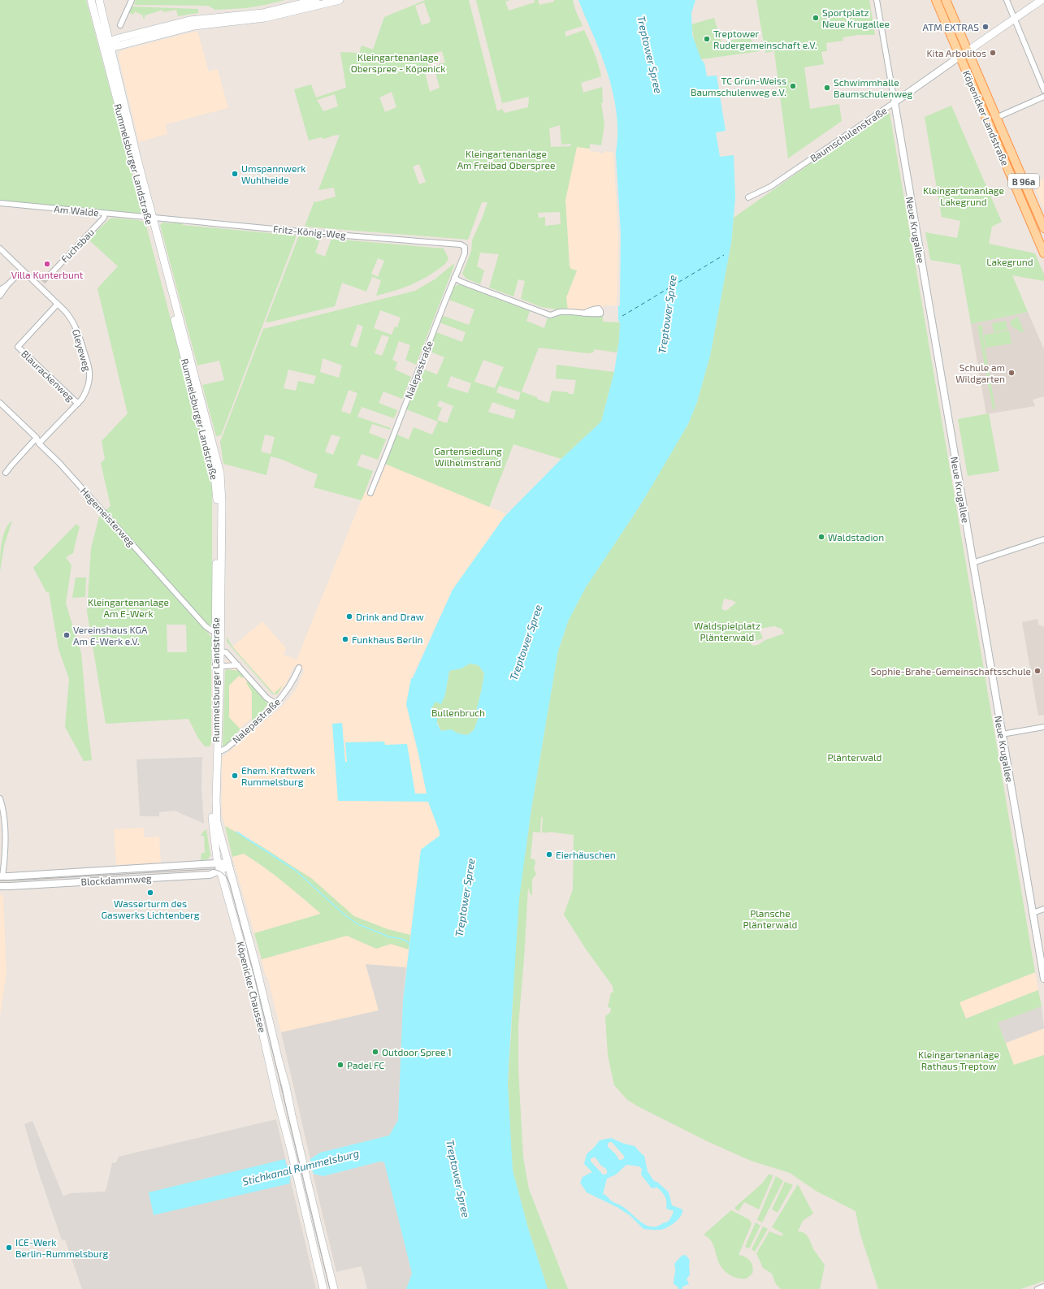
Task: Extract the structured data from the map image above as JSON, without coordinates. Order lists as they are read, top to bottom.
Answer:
{
  "streets": {
    "main road": [
      "Köpenicker Landstraße",
      "Baumschulenstraße",
      "Rummelsburger Landstraße",
      "B 96a",
      "Köpenicker Chaussee"
    ],
    "street": [
      "Am Walde",
      "Neue Krugallee",
      "Fritz-König-Weg",
      "Fuchsbau",
      "Gleyeweg",
      "Nalepastraße",
      "Blaurackenweg",
      "Hegemeisterweg",
      "Blockdammweg"
    ]
  },
  "crossings": [
    ["Köpenicker Landstraße", "Baumschulenstraße"],
    ["Baumschulenstraße", "Neue Krugallee"],
    ["Rummelsburger Landstraße", "Am Walde"],
    ["Rummelsburger Landstraße", "Fritz-König-Weg"],
    ["Rummelsburger Landstraße", "Nalepastraße"],
    ["Rummelsburger Landstraße", "Hegemeisterweg"],
    ["Rummelsburger Landstraße", "Köpenicker Chaussee"],
    ["Am Walde", "Fritz-König-Weg"],
    ["Am Walde", "Fuchsbau"],
    ["Fritz-König-Weg", "Nalepastraße"],
    ["Gleyeweg", "Blaurackenweg"],
    ["Gleyeweg", "Hegemeisterweg"],
    ["Blockdammweg", "Köpenicker Chaussee"]
  ],
  "water": ["Treptower Spree", "Stichkanal Rummelsburg"],
  "parks": [
    "Kleingartenanlage Oberspree - Köpenick",
    "Kleingartenanlage Am Freibad Oberspree",
    "Kleingartenanlage Lakegrund",
    "Lakegrund",
    "Gartensiedlung Wilhelmstrand",
    "Kleingartenanlage Am E-Werk",
    "Waldspielplatz Plänterwald",
    "Bullenbruch",
    "Plänterwald",
    "Plansche Plänterwald",
    "Kleingartenanlage Rathaus Treptow"
  ],
  "places": [
    "Sportplatz Neue Krugallee",
    "ATM EXTRAS",
    "Treptower Rudergemeinschaft e.V.",
    "Kita Arbolitos",
    "TC Grün-Weiss Baumschulenweg e.V.",
    "Schwimmhalle Baumschulenweg",
    "Umspannwerk Wuhlheide",
    "Villa Kunterbunt",
    "Schule am Wildgarten",
    "Waldstadion",
    "Drink and Draw",
    "Vereinshaus KGA Am E-Werk e.V.",
    "Funkhaus Berlin",
    "Sophie-Brahe-Gemeinschaftsschule",
    "Ehem. Kraftwerk Rummelsburg",
    "Eierhäuschen",
    "Wasserturm des Gaswerks Lichtenberg",
    "Outdoor Spree 1",
    "Padel FC",
    "ICE-Werk Berlin-Rummelsburg"
  ]
}
